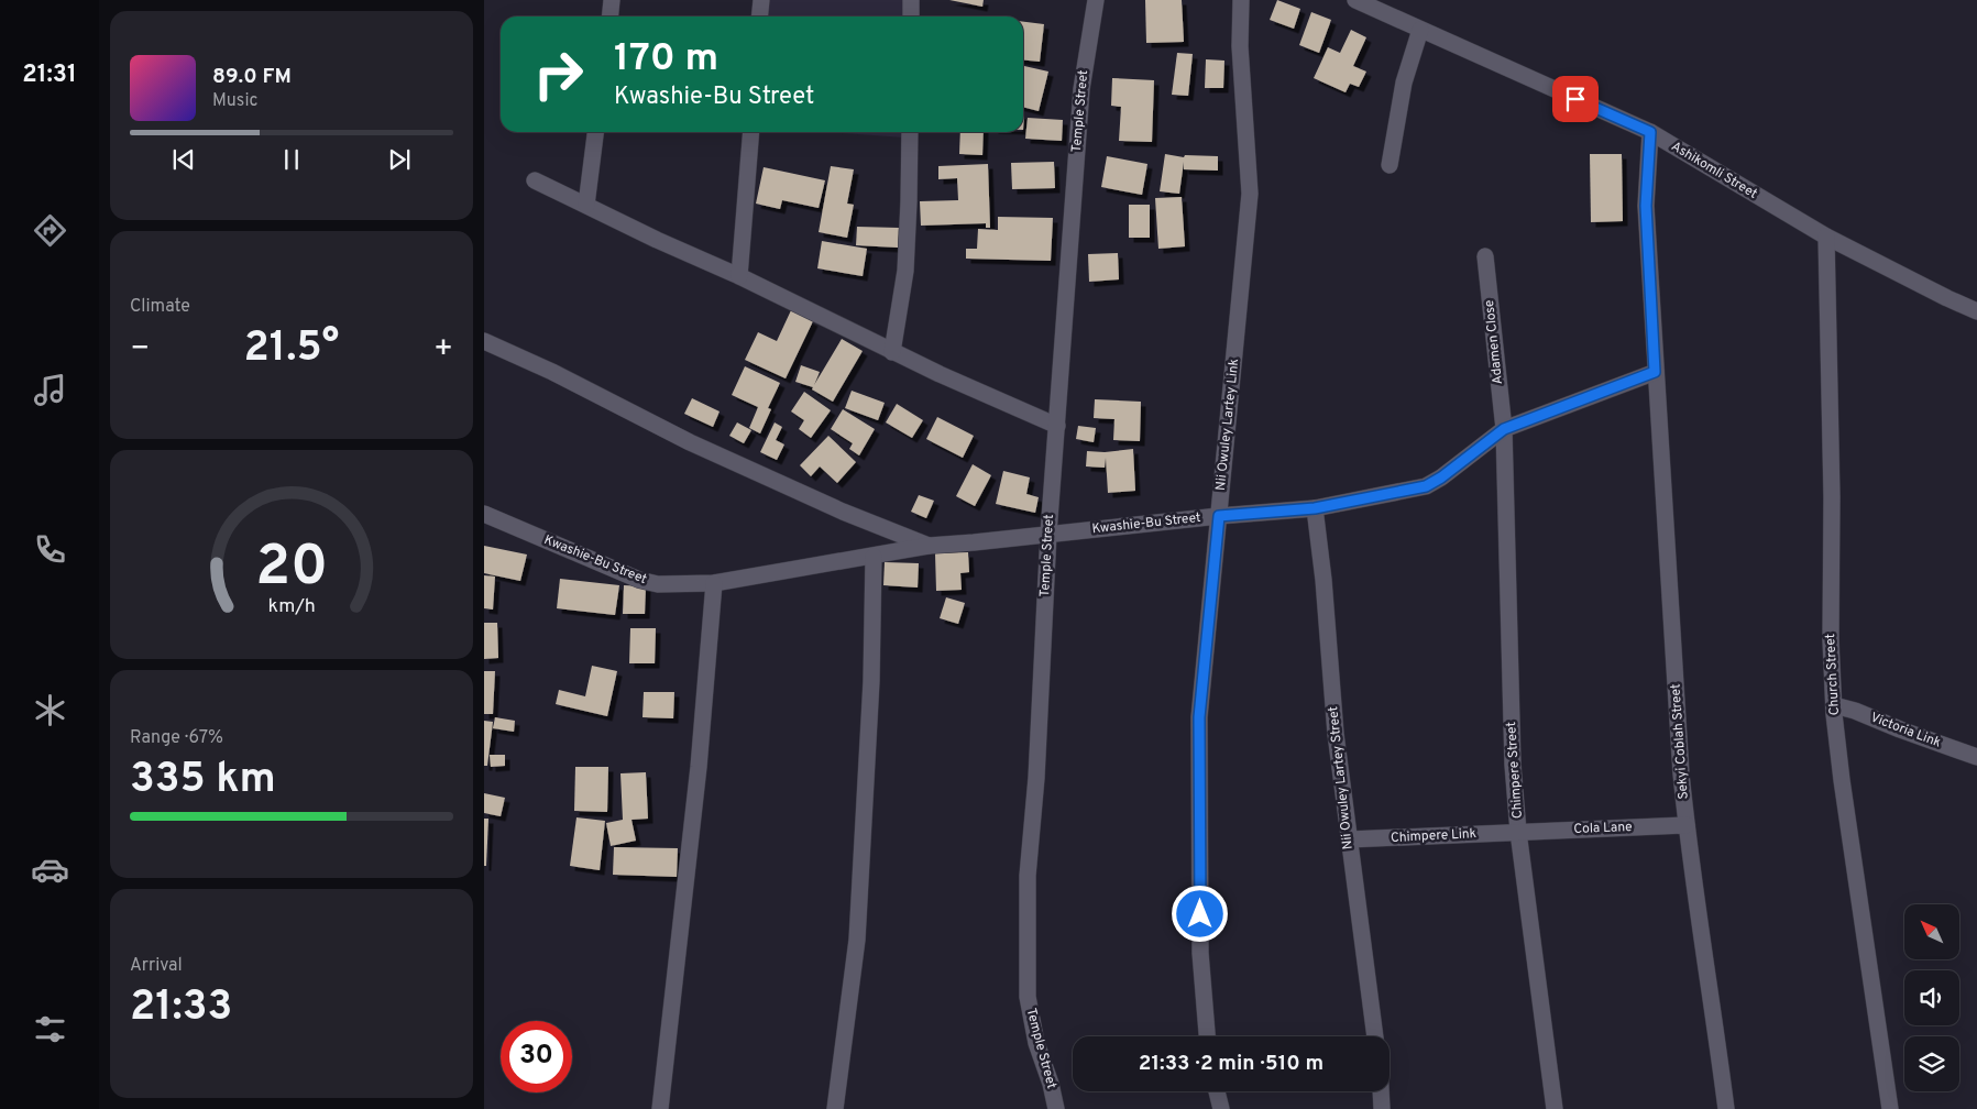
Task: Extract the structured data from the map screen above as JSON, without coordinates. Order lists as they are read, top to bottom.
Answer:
{
  "streets": {
    "street": [
      "Temple Street",
      "Ashikomli Street",
      "Adamen Close",
      "Nii Owuley Lartey Link",
      "Kwashie-Bu Street",
      "Church Street",
      "Victoria Link",
      "Sekyi Coblah Street",
      "Chimpere Street",
      "Nii Owuley Lartey Street",
      "Cola Lane",
      "Chimpere Link"
    ]
  },
  "crossings": [
    ["Temple Street", "Kwashie-Bu Street"],
    ["Ashikomli Street", "Church Street"],
    ["Adamen Close", "Kwashie-Bu Street"],
    ["Adamen Close", "Chimpere Street"],
    ["Nii Owuley Lartey Link", "Kwashie-Bu Street"],
    ["Kwashie-Bu Street", "Sekyi Coblah Street"],
    ["Kwashie-Bu Street", "Chimpere Street"],
    ["Kwashie-Bu Street", "Nii Owuley Lartey Street"],
    ["Church Street", "Victoria Link"],
    ["Sekyi Coblah Street", "Cola Lane"],
    ["Chimpere Street", "Cola Lane"],
    ["Chimpere Street", "Chimpere Link"],
    ["Nii Owuley Lartey Street", "Chimpere Link"],
    ["Cola Lane", "Chimpere Link"]
  ],
  "north": "top left",
  "page": {
    "tabs": "21:31",
    "turn": ["170 m", "Kwashie-Bu Street"],
    "song": ["89.0 FM", "Music"],
    "tile": [
      "Climate",
      ["Range · 67%", "335 km"],
      ["Arrival", "21:33"]
    ],
    "heat": ["−", "21.5°", "+"],
    "limit": "30",
    "trip": "21:33 · 2 min · 510 m",
    "gauge": ["20", "km/h"]
  }
}
